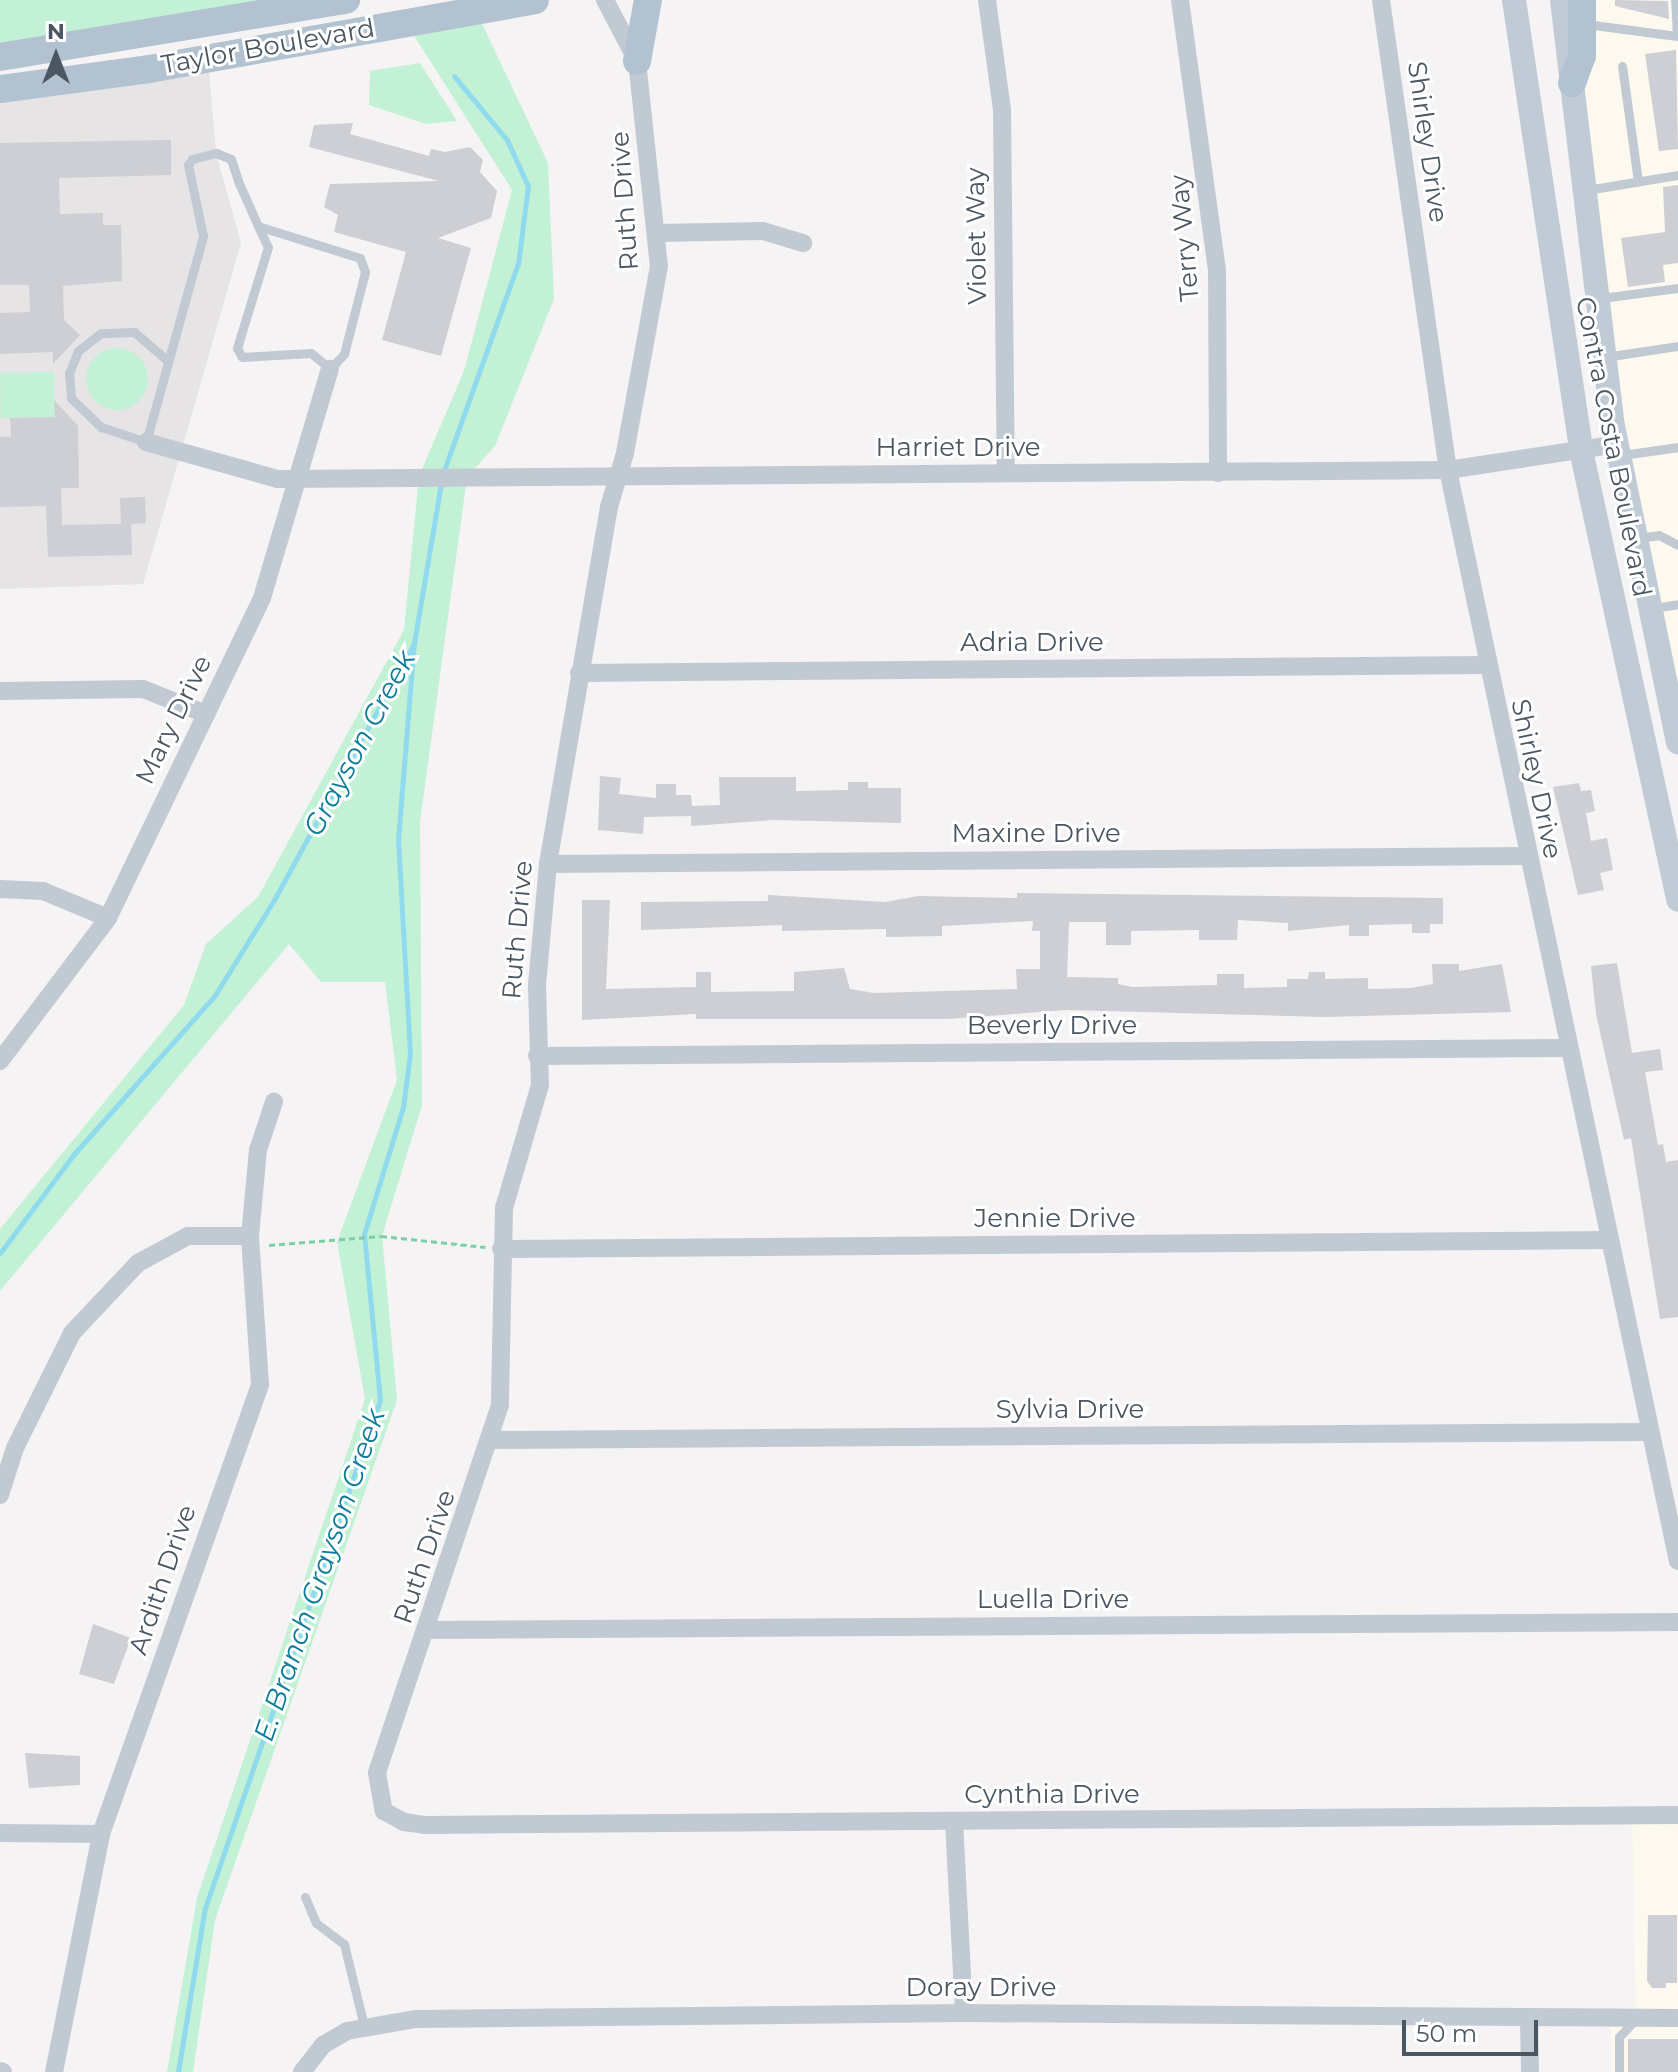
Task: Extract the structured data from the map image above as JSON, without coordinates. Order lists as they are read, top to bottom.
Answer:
{
  "streets": {
    "main road": ["Taylor Boulevard", "Contra Costa Boulevard"],
    "street": [
      "Shirley Drive",
      "Ruth Drive",
      "Violet Way",
      "Terry Way",
      "Harriet Drive",
      "Adria Drive",
      "Mary Drive",
      "Maxine Drive",
      "Beverly Drive",
      "Jennie Drive",
      "Sylvia Drive",
      "Ardith Drive",
      "Luella Drive",
      "Cynthia Drive",
      "Doray Drive"
    ]
  },
  "crossings": [
    ["Shirley Drive", "Harriet Drive"],
    ["Shirley Drive", "Adria Drive"],
    ["Shirley Drive", "Maxine Drive"],
    ["Shirley Drive", "Beverly Drive"],
    ["Shirley Drive", "Jennie Drive"],
    ["Shirley Drive", "Sylvia Drive"],
    ["Ruth Drive", "Harriet Drive"],
    ["Ruth Drive", "Adria Drive"],
    ["Ruth Drive", "Maxine Drive"],
    ["Ruth Drive", "Beverly Drive"],
    ["Ruth Drive", "Jennie Drive"],
    ["Ruth Drive", "Sylvia Drive"],
    ["Ruth Drive", "Luella Drive"],
    ["Ruth Drive", "Cynthia Drive"],
    ["Violet Way", "Harriet Drive"],
    ["Terry Way", "Harriet Drive"],
    ["Contra Costa Boulevard", "Harriet Drive"],
    ["Harriet Drive", "Mary Drive"]
  ],
  "water": ["Grayson Creek", "E. Branch Grayson Creek"],
  "scale_bar": "50 m",
  "north": "top"
}
